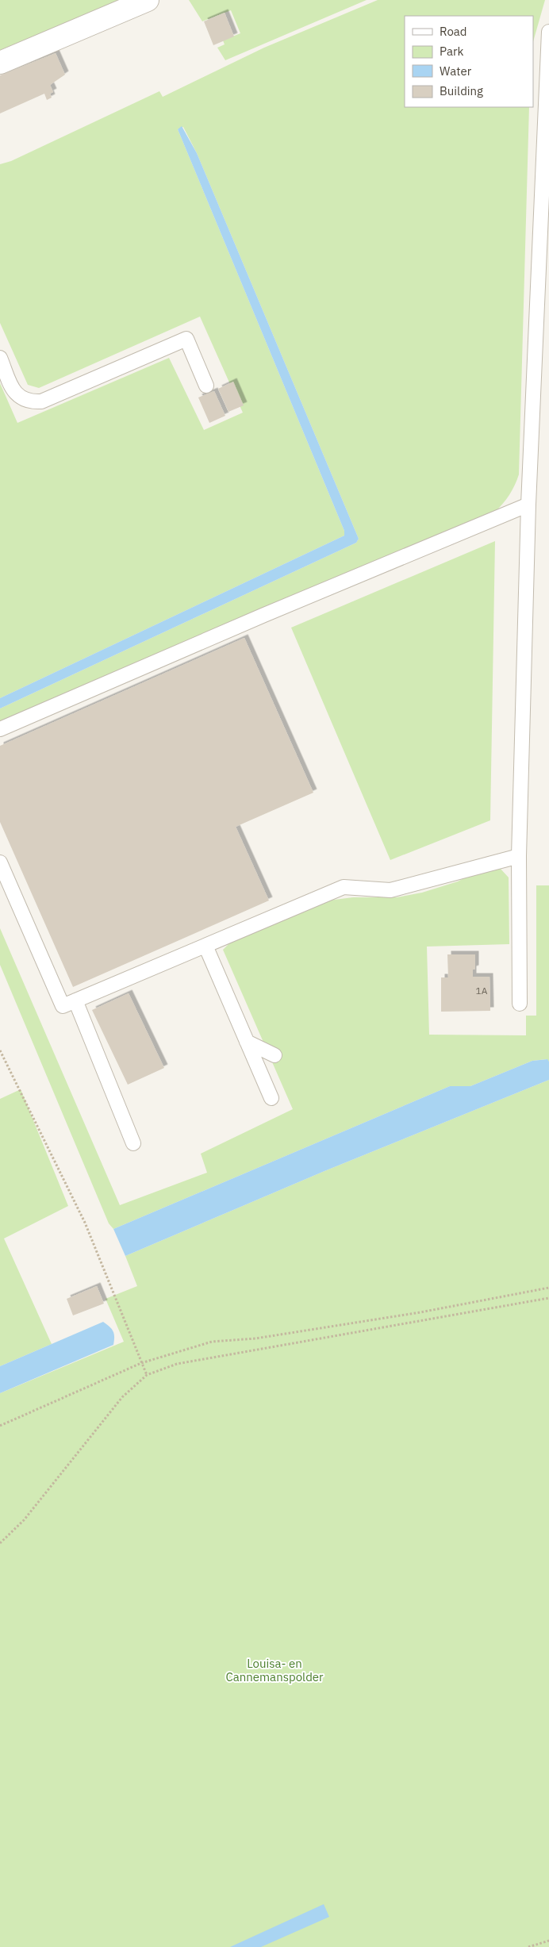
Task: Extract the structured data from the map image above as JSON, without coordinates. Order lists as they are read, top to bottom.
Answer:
{
  "parks": ["Louisa- en Cannemanspolder"],
  "house_numbers": ["1A"],
  "legend": [
    "Road",
    "Park",
    "Water",
    "Building"
  ]
}
